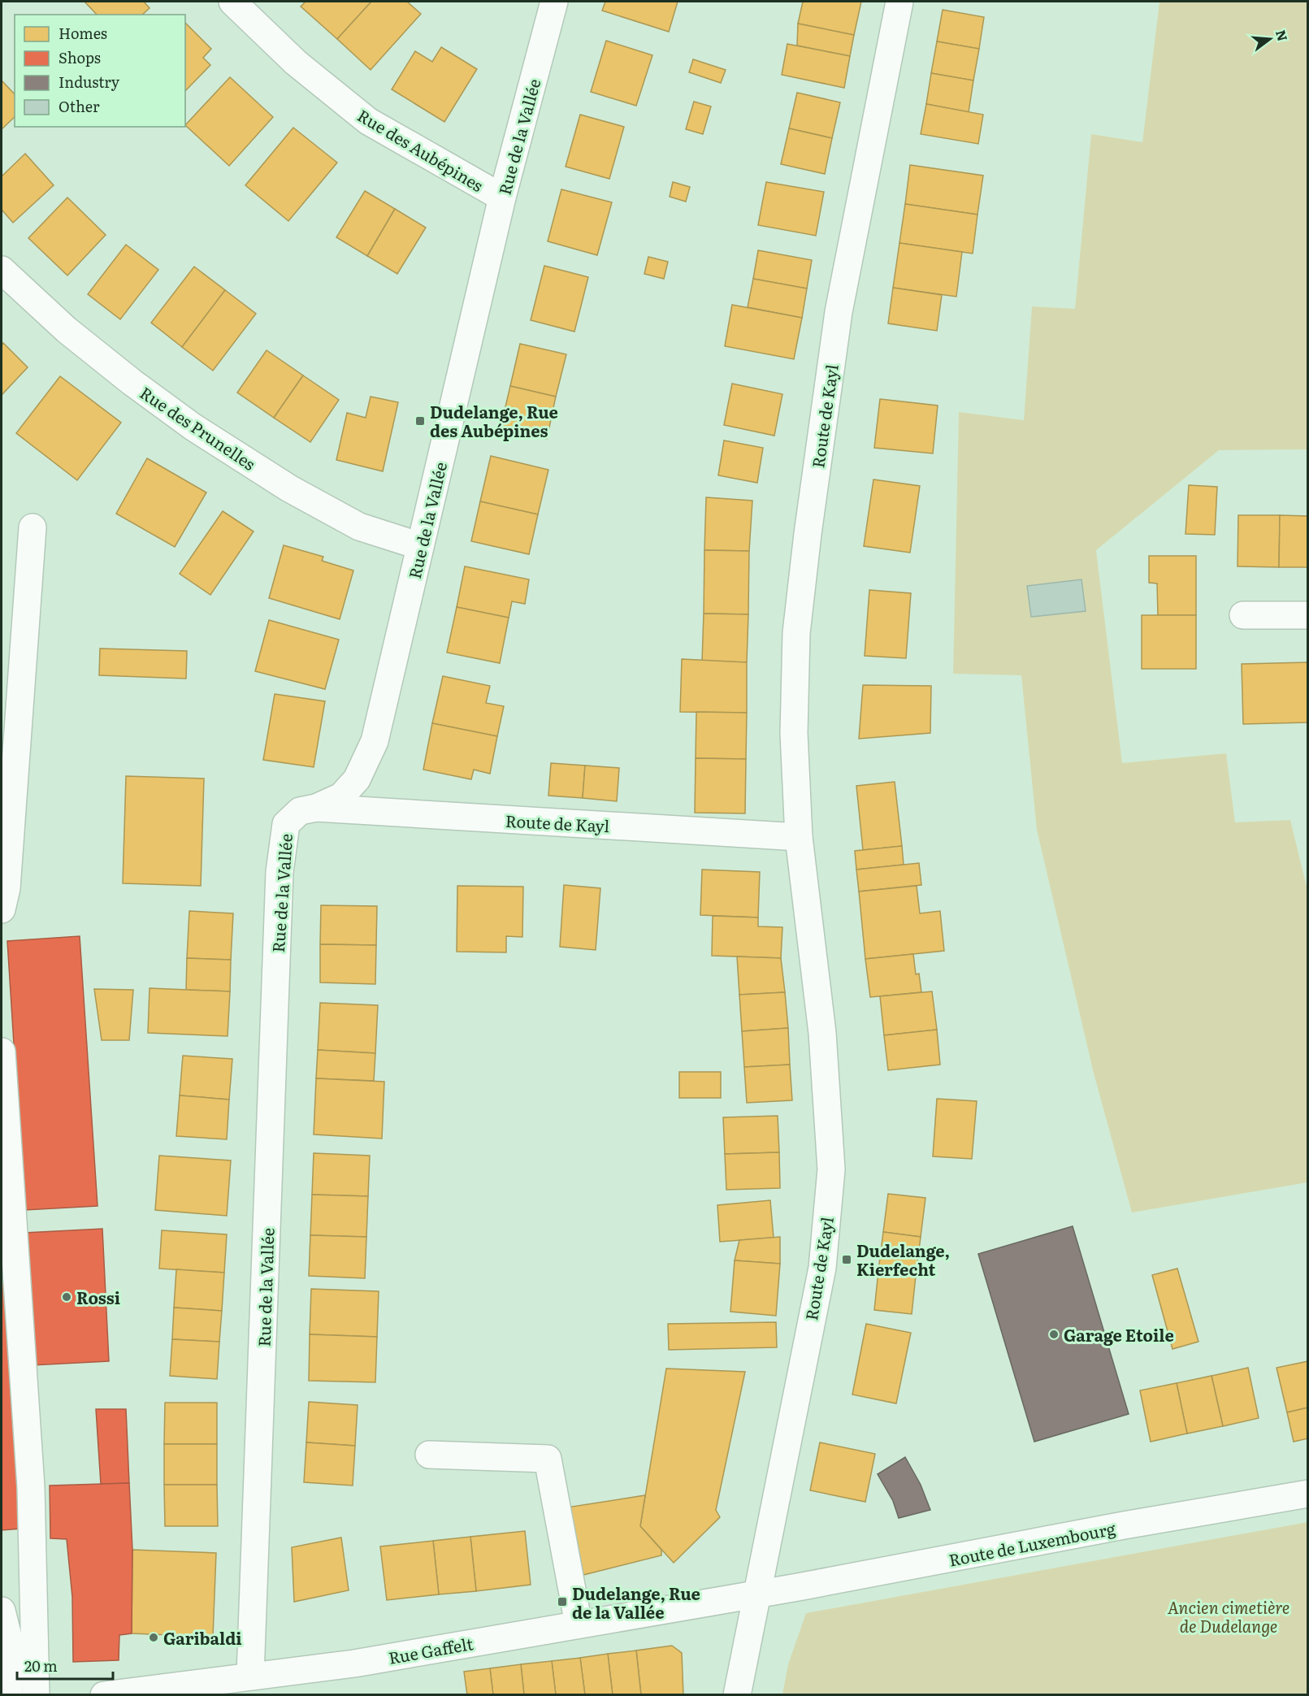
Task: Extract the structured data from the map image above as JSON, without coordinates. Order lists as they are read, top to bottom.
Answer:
{
  "streets": {
    "street": [
      "Rue de la Vallée",
      "Rue des Aubépines",
      "Route de Kayl",
      "Rue des Prunelles",
      "Route de Luxembourg",
      "Rue Gaffelt"
    ]
  },
  "crossings": [
    ["Rue de la Vallée", "Rue des Aubépines"],
    ["Rue de la Vallée", "Route de Kayl"],
    ["Rue de la Vallée", "Rue des Prunelles"],
    ["Rue de la Vallée", "Rue Gaffelt"],
    ["Route de Kayl", "Route de Luxembourg"],
    ["Route de Kayl", "Rue Gaffelt"],
    ["Route de Luxembourg", "Rue Gaffelt"]
  ],
  "parks": ["Ancien cimetière de Dudelange"],
  "places": {
    "transit": ["Dudelange, Rue des Aubépines", "Dudelange, Kierfecht", "Dudelange, Rue de la Vallée"],
    "other": ["Rossi", "Garage Etoile", "Garibaldi"]
  },
  "legend": [
    "Homes",
    "Shops",
    "Industry",
    "Other"
  ],
  "scale_bar": "20 m",
  "north": "right"
}
